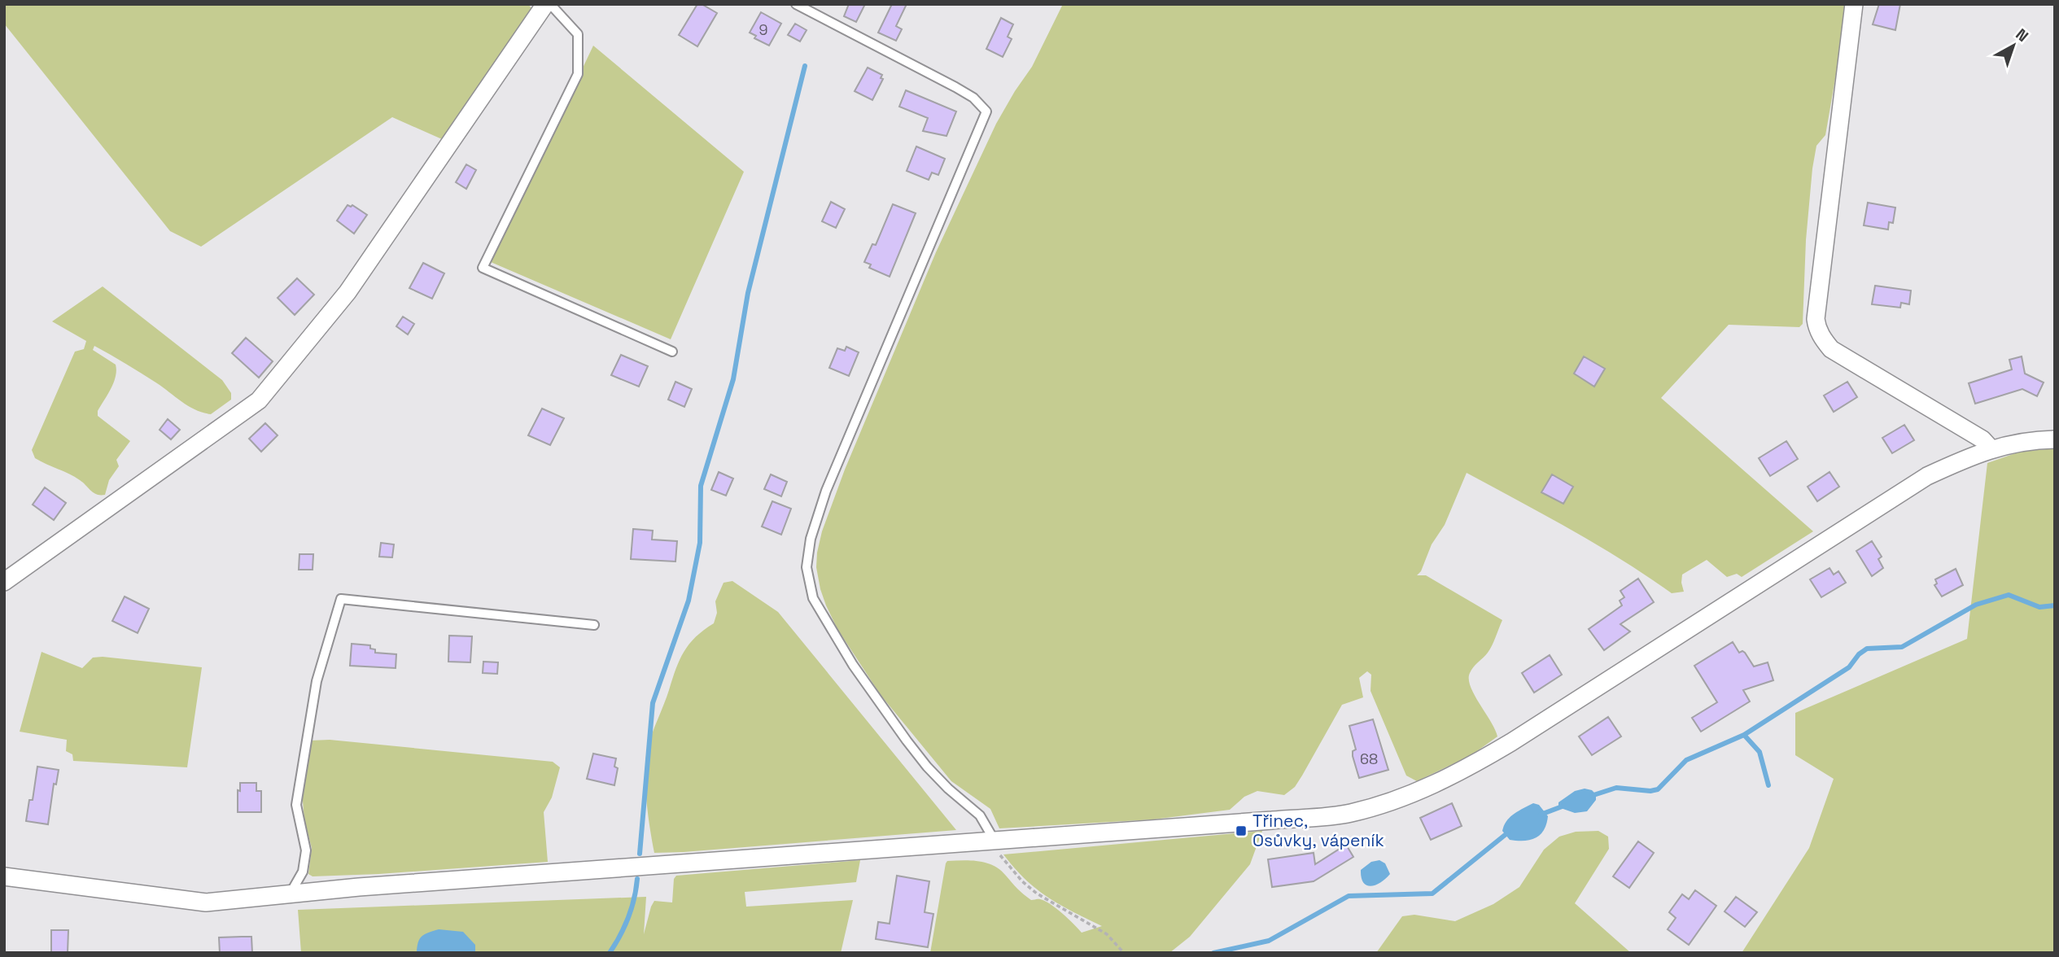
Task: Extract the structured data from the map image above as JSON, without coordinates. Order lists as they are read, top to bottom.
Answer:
{
  "places": {
    "transit": ["Třinec, Osůvky, vápeník"]
  },
  "house_numbers": ["9", "68"],
  "north": "top right"
}
